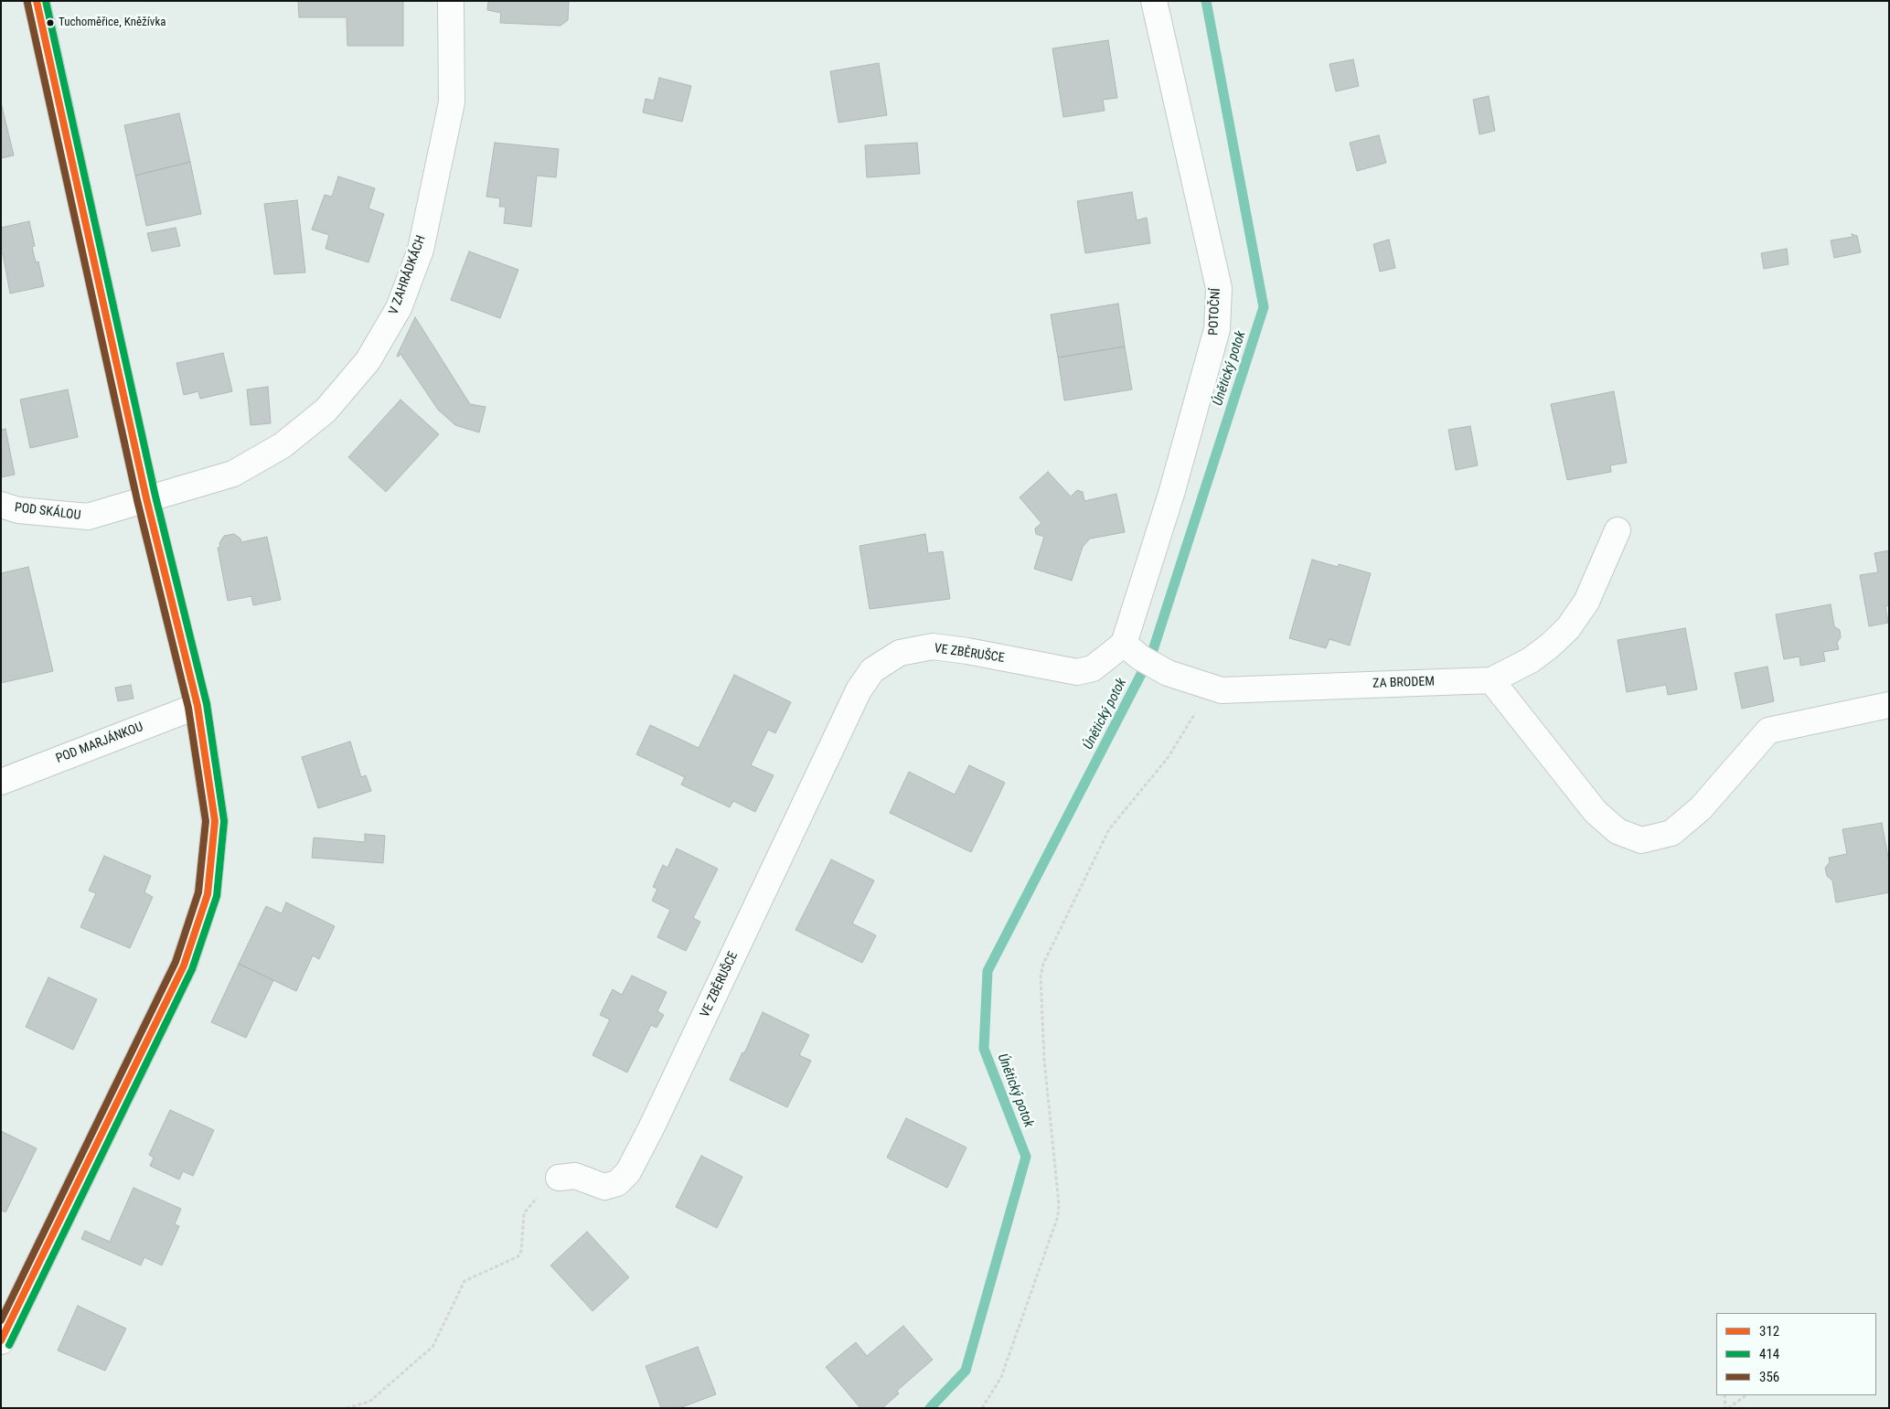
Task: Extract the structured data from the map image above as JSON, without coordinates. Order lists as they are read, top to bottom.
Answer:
{
  "streets": {
    "street": [
      "V ZAHRÁDKÁCH",
      "POTOČNÍ",
      "POD SKÁLOU",
      "VE ZBĚRUŠCE",
      "ZA BRODEM",
      "POD MARJÁNKOU"
    ]
  },
  "crossings": [
    ["V ZAHRÁDKÁCH", "POD SKÁLOU"],
    ["POTOČNÍ", "VE ZBĚRUŠCE"],
    ["POTOČNÍ", "ZA BRODEM"],
    ["VE ZBĚRUŠCE", "ZA BRODEM"]
  ],
  "water": ["Únětický potok"],
  "places": ["Tuchoměřice, Kněžívka"],
  "lines": ["transit line 312", "transit line 414", "transit line 356"],
  "legend": ["312", "414", "356"]
}
